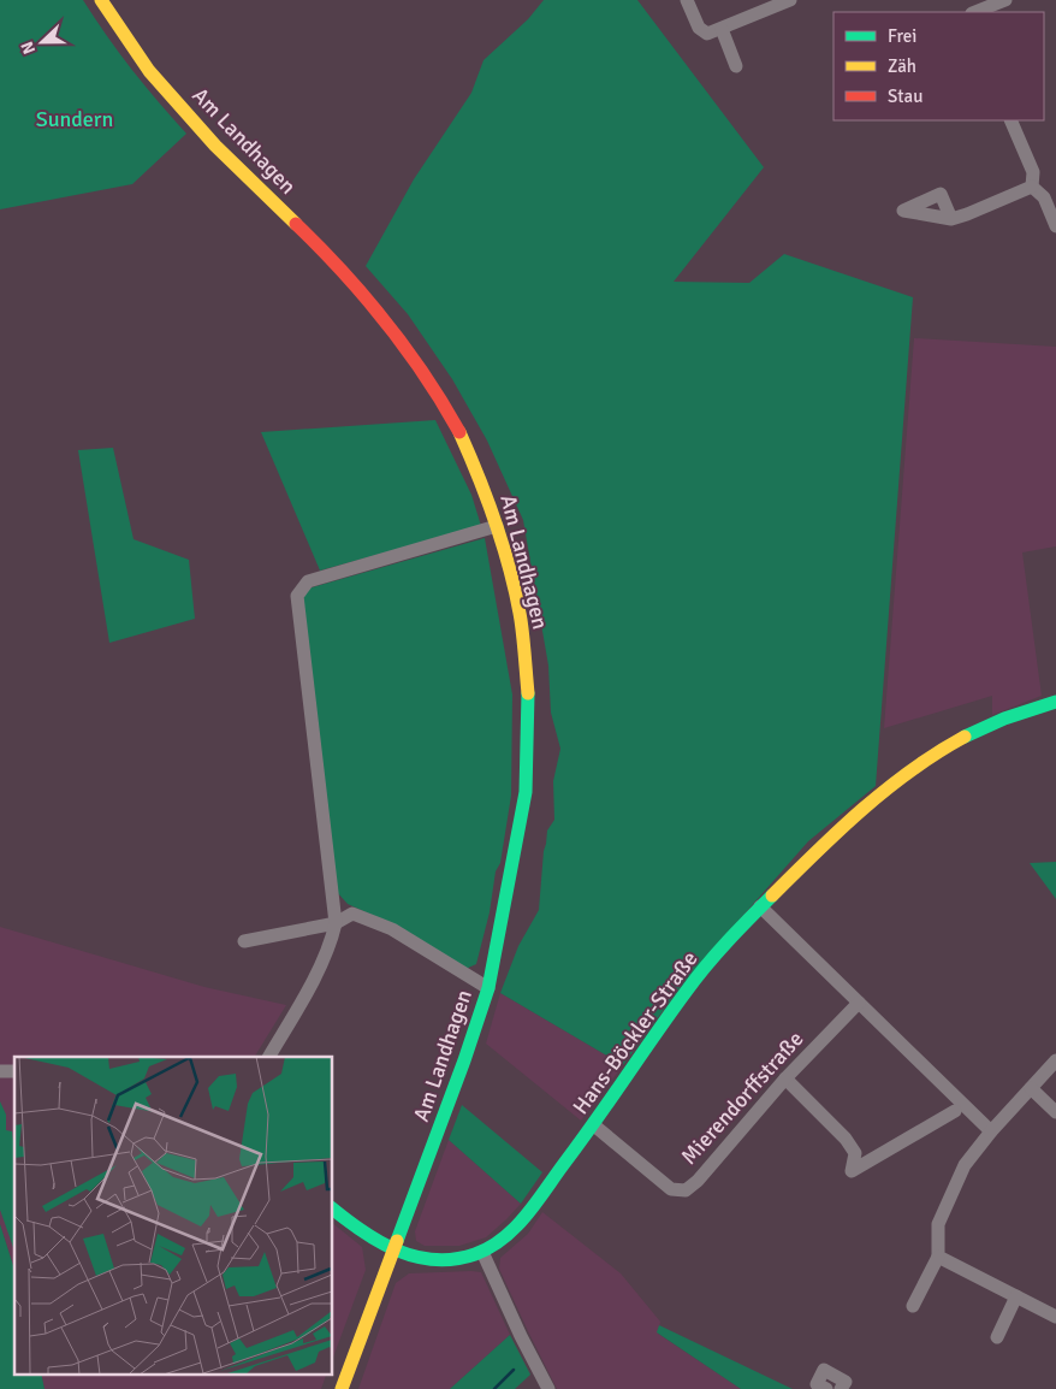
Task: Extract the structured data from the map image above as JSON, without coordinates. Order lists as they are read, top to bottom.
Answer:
{
  "streets": {
    "street": ["Am Landhagen", "Hans-Böckler-Straße", "Mierendorffstraße"]
  },
  "crossings": [
    ["Am Landhagen", "Hans-Böckler-Straße"],
    ["Hans-Böckler-Straße", "Mierendorffstraße"]
  ],
  "parks": ["Sundern"],
  "legend": ["Frei", "Zäh", "Stau"],
  "north": "left"
}
